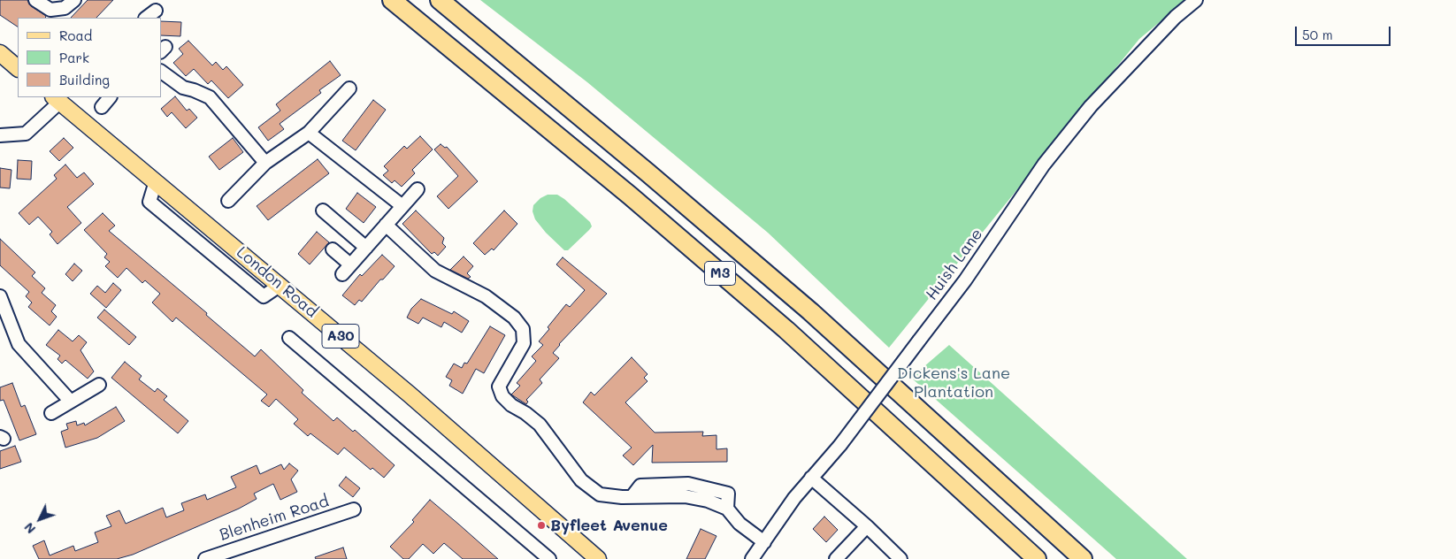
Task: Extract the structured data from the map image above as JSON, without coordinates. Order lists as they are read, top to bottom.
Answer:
{
  "streets": {
    "highway": ["M3"],
    "main road": ["London Road", "A30"],
    "street": ["Huish Lane", "Blenheim Road"]
  },
  "parks": ["Dickens's Lane Plantation"],
  "places": ["Byfleet Avenue"],
  "legend": ["Road", "Park", "Building"],
  "scale_bar": "50 m",
  "north": "bottom left"
}
